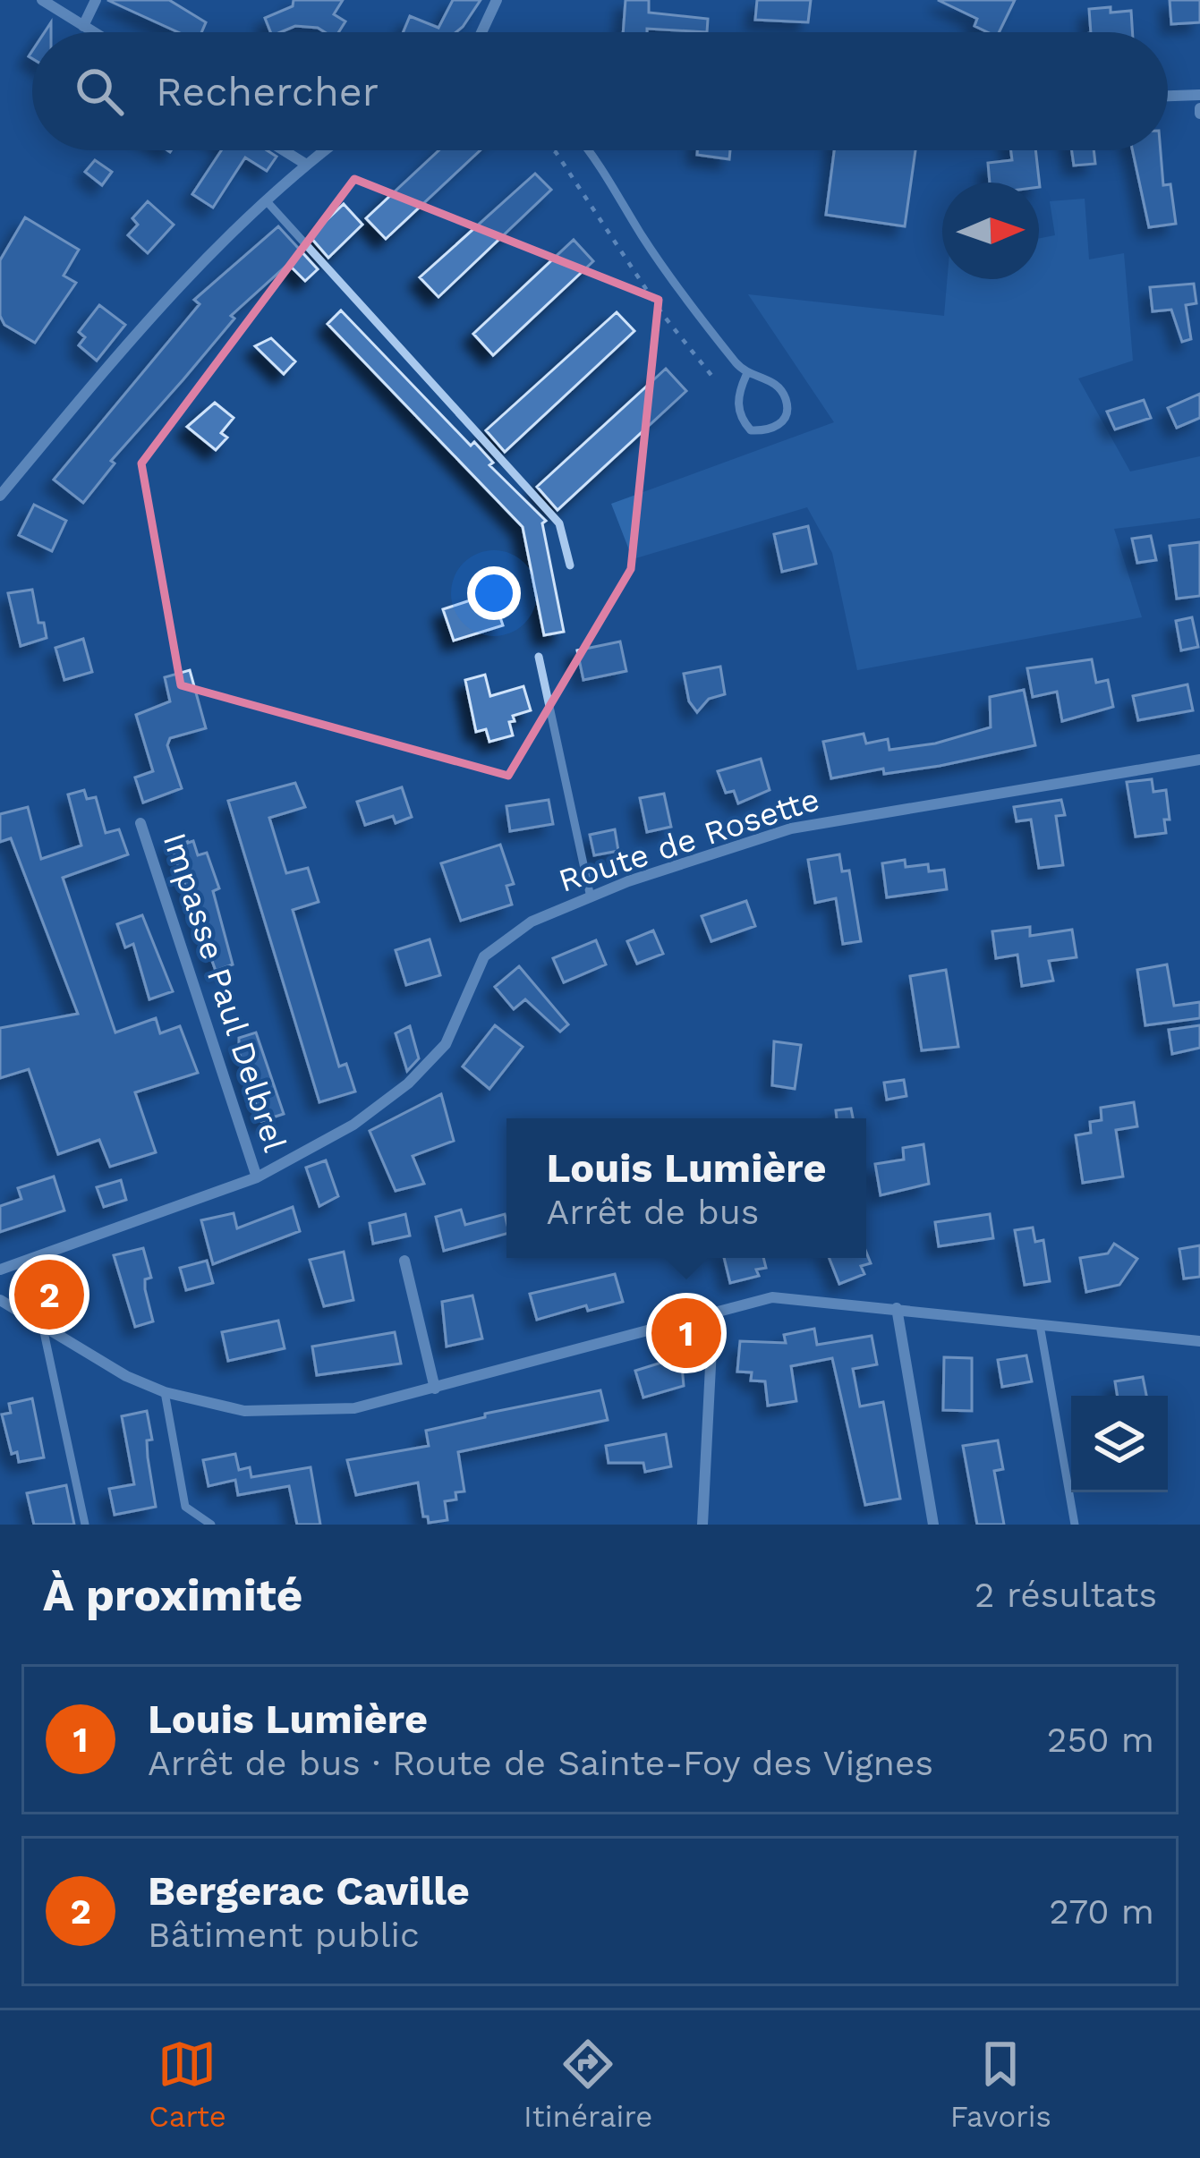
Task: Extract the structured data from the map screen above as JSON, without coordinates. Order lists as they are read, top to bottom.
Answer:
{
  "streets": {
    "street": ["Route de Rosette", "Impasse Paul Delbrel"]
  },
  "crossings": [
    ["Route de Rosette", "Impasse Paul Delbrel"]
  ],
  "north": "right",
  "page": {
    "search": "Rechercher",
    "popup": ["Louis Lumière", "Arrêt de bus"],
    "pins": ["2", "1"],
    "heading": ["À proximité", "2 résultats"],
    "list": [
      {
        "mark": "1",
        "name": "Louis Lumière",
        "note": "Arrêt de bus · Route de Sainte-Foy des Vignes",
        "value": "250 m"
      },
      {
        "mark": "2",
        "name": "Bergerac Caville",
        "note": "Bâtiment public",
        "value": "270 m"
      }
    ],
    "nav": ["Carte", "Itinéraire", "Favoris"]
  }
}
